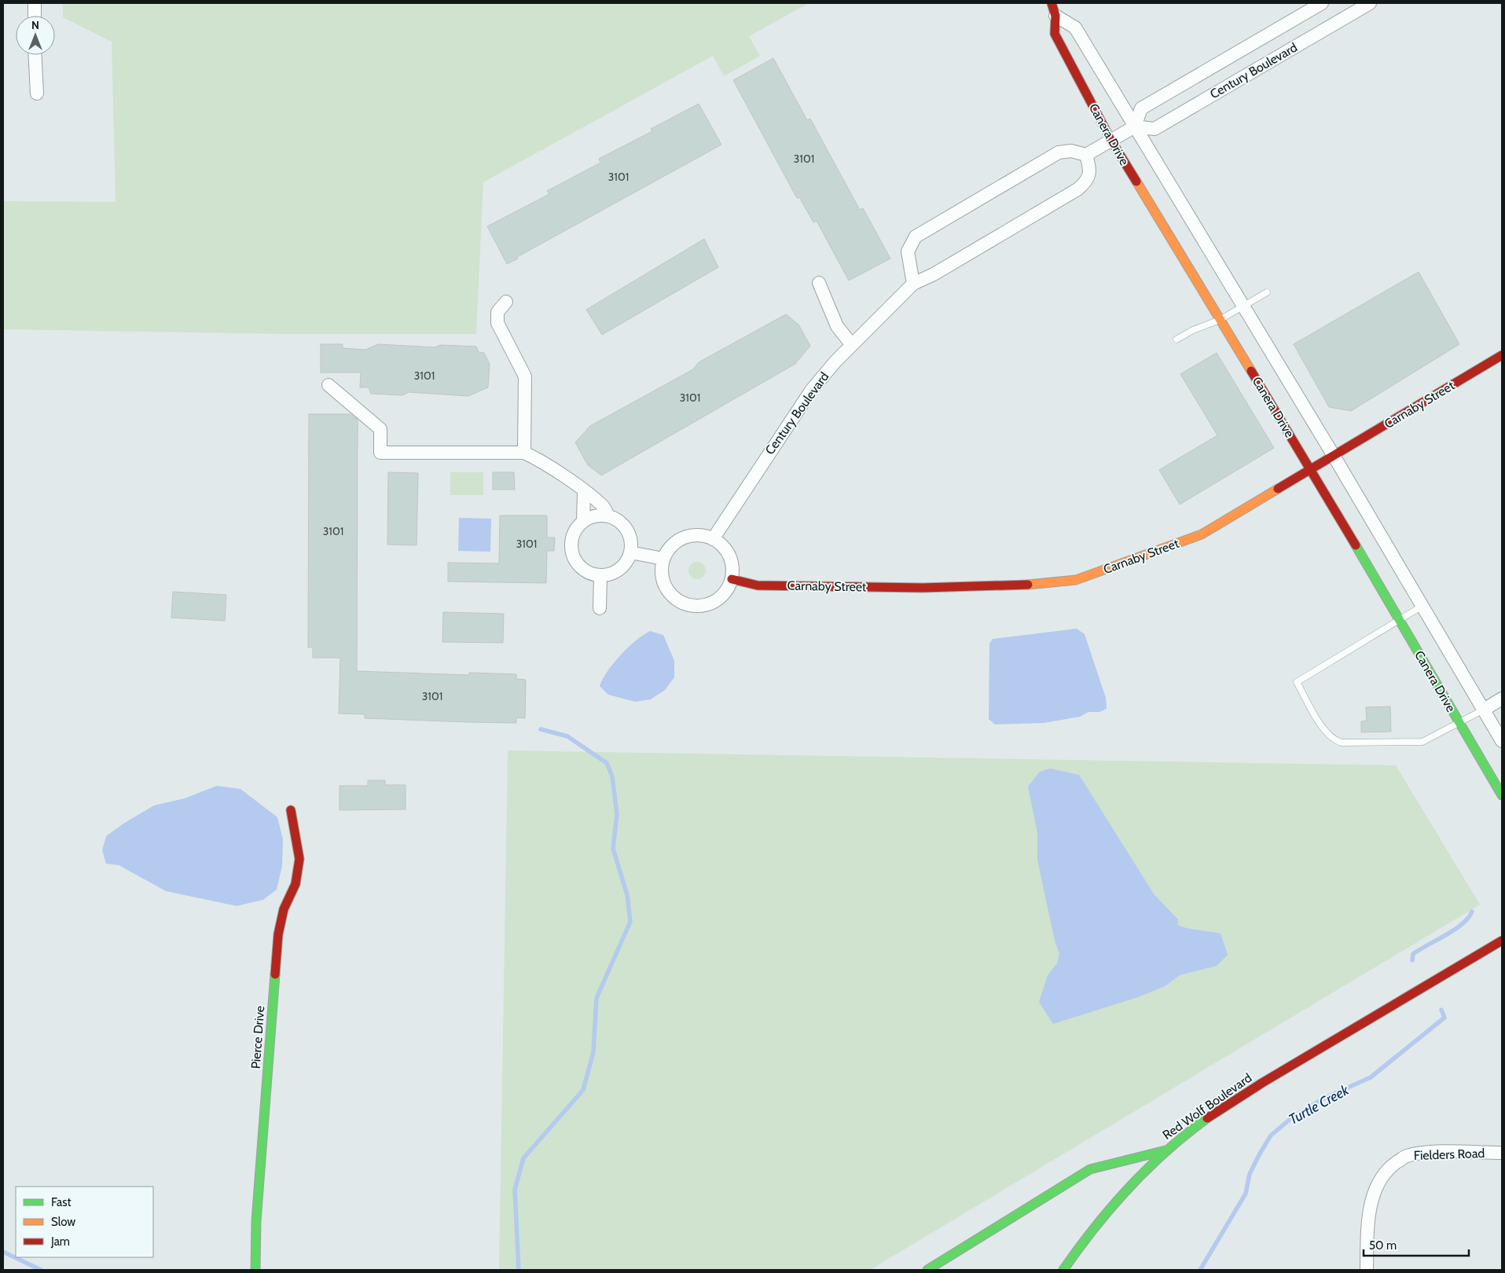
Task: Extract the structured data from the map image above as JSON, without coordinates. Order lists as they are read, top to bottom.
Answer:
{
  "streets": {
    "main road": [
      "Canera Drive",
      "Carnaby Street",
      "Pierce Drive",
      "Red Wolf Boulevard"
    ],
    "street": ["Century Boulevard", "Fielders Road"]
  },
  "crossings": [
    ["Century Boulevard", "Canera Drive"],
    ["Century Boulevard", "Carnaby Street"],
    ["Canera Drive", "Carnaby Street"]
  ],
  "water": ["Turtle Creek"],
  "house_numbers": [
    "3101",
    "3101",
    "3101",
    "3101",
    "3101",
    "3101",
    "3101"
  ],
  "legend": ["Fast", "Slow", "Jam"],
  "scale_bar": "50 m",
  "north": "top"
}
